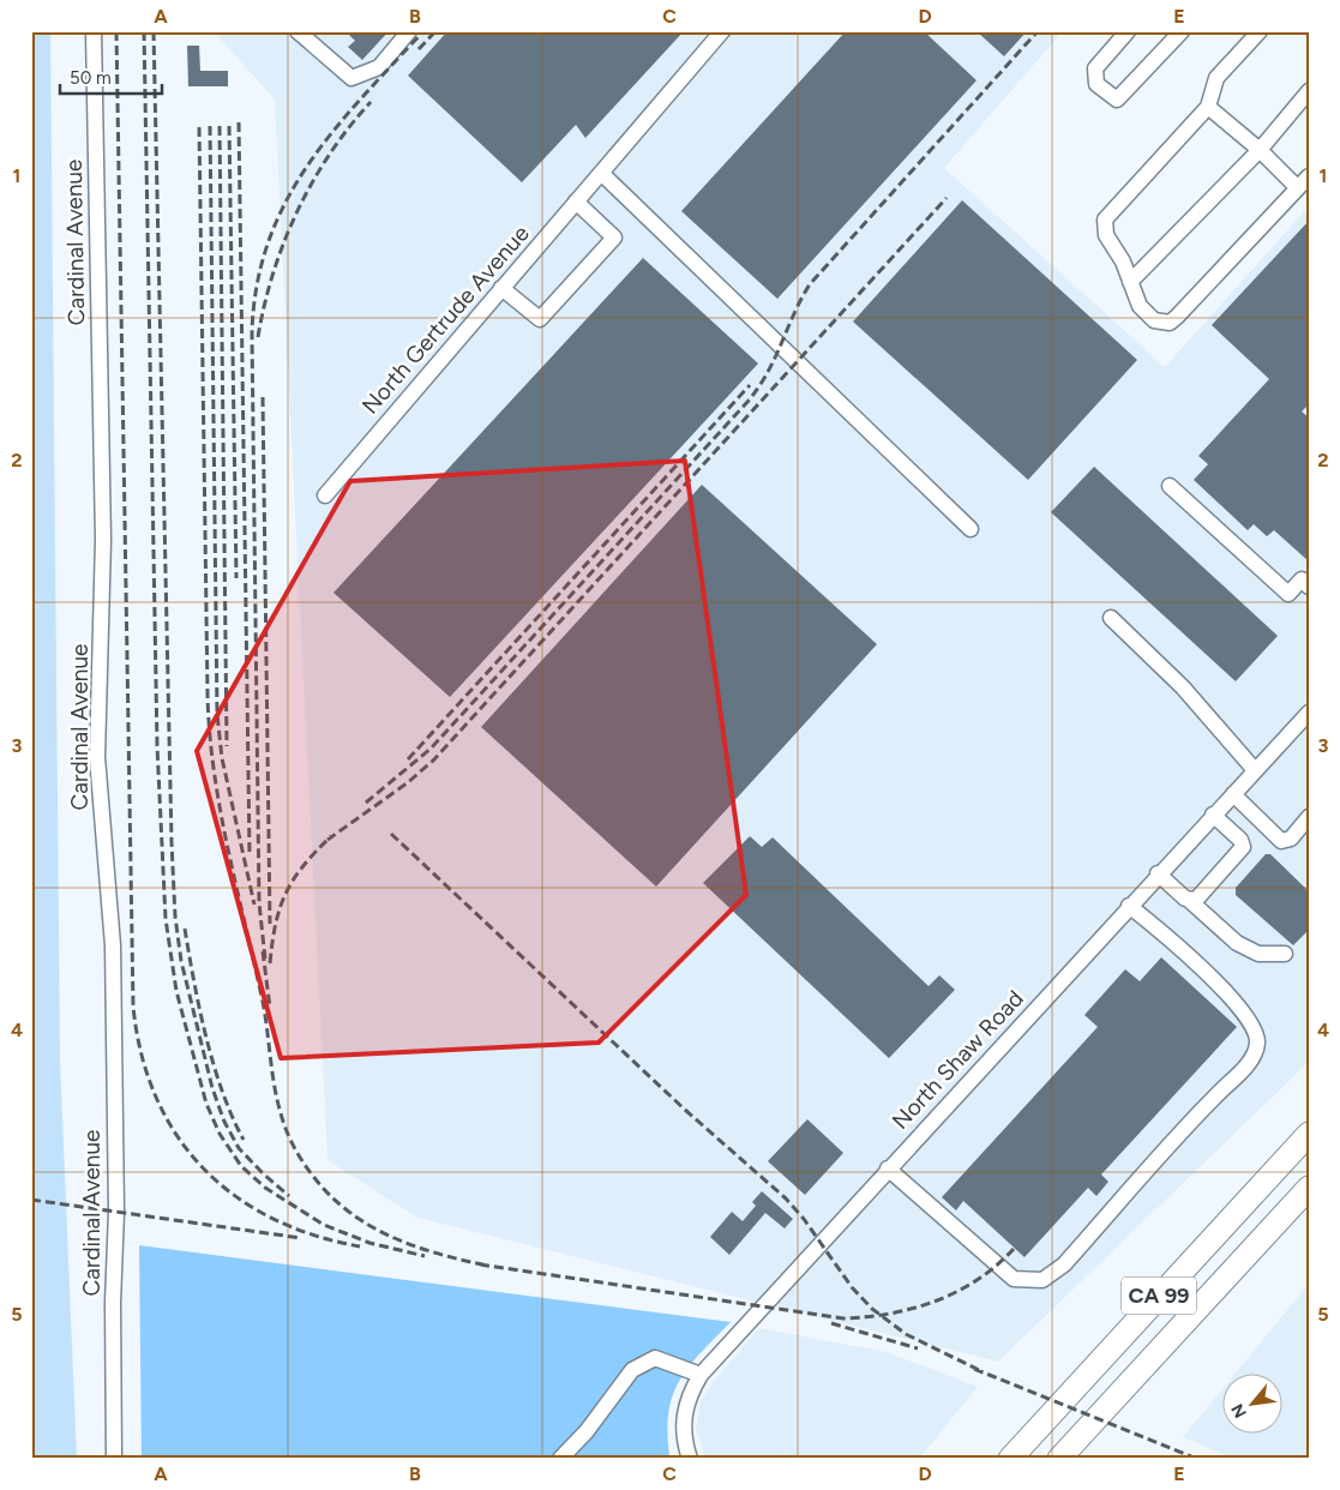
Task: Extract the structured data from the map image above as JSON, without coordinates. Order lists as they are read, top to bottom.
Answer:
{
  "streets": {
    "highway": ["CA 99"],
    "street": ["Cardinal Avenue", "North Gertrude Avenue", "North Shaw Road"]
  },
  "scale_bar": "50 m",
  "north": "bottom left",
  "grid": {
    "columns": [
      "A",
      "B",
      "C",
      "D",
      "E"
    ],
    "rows": [
      "1",
      "2",
      "3",
      "4",
      "5"
    ]
  }
}
